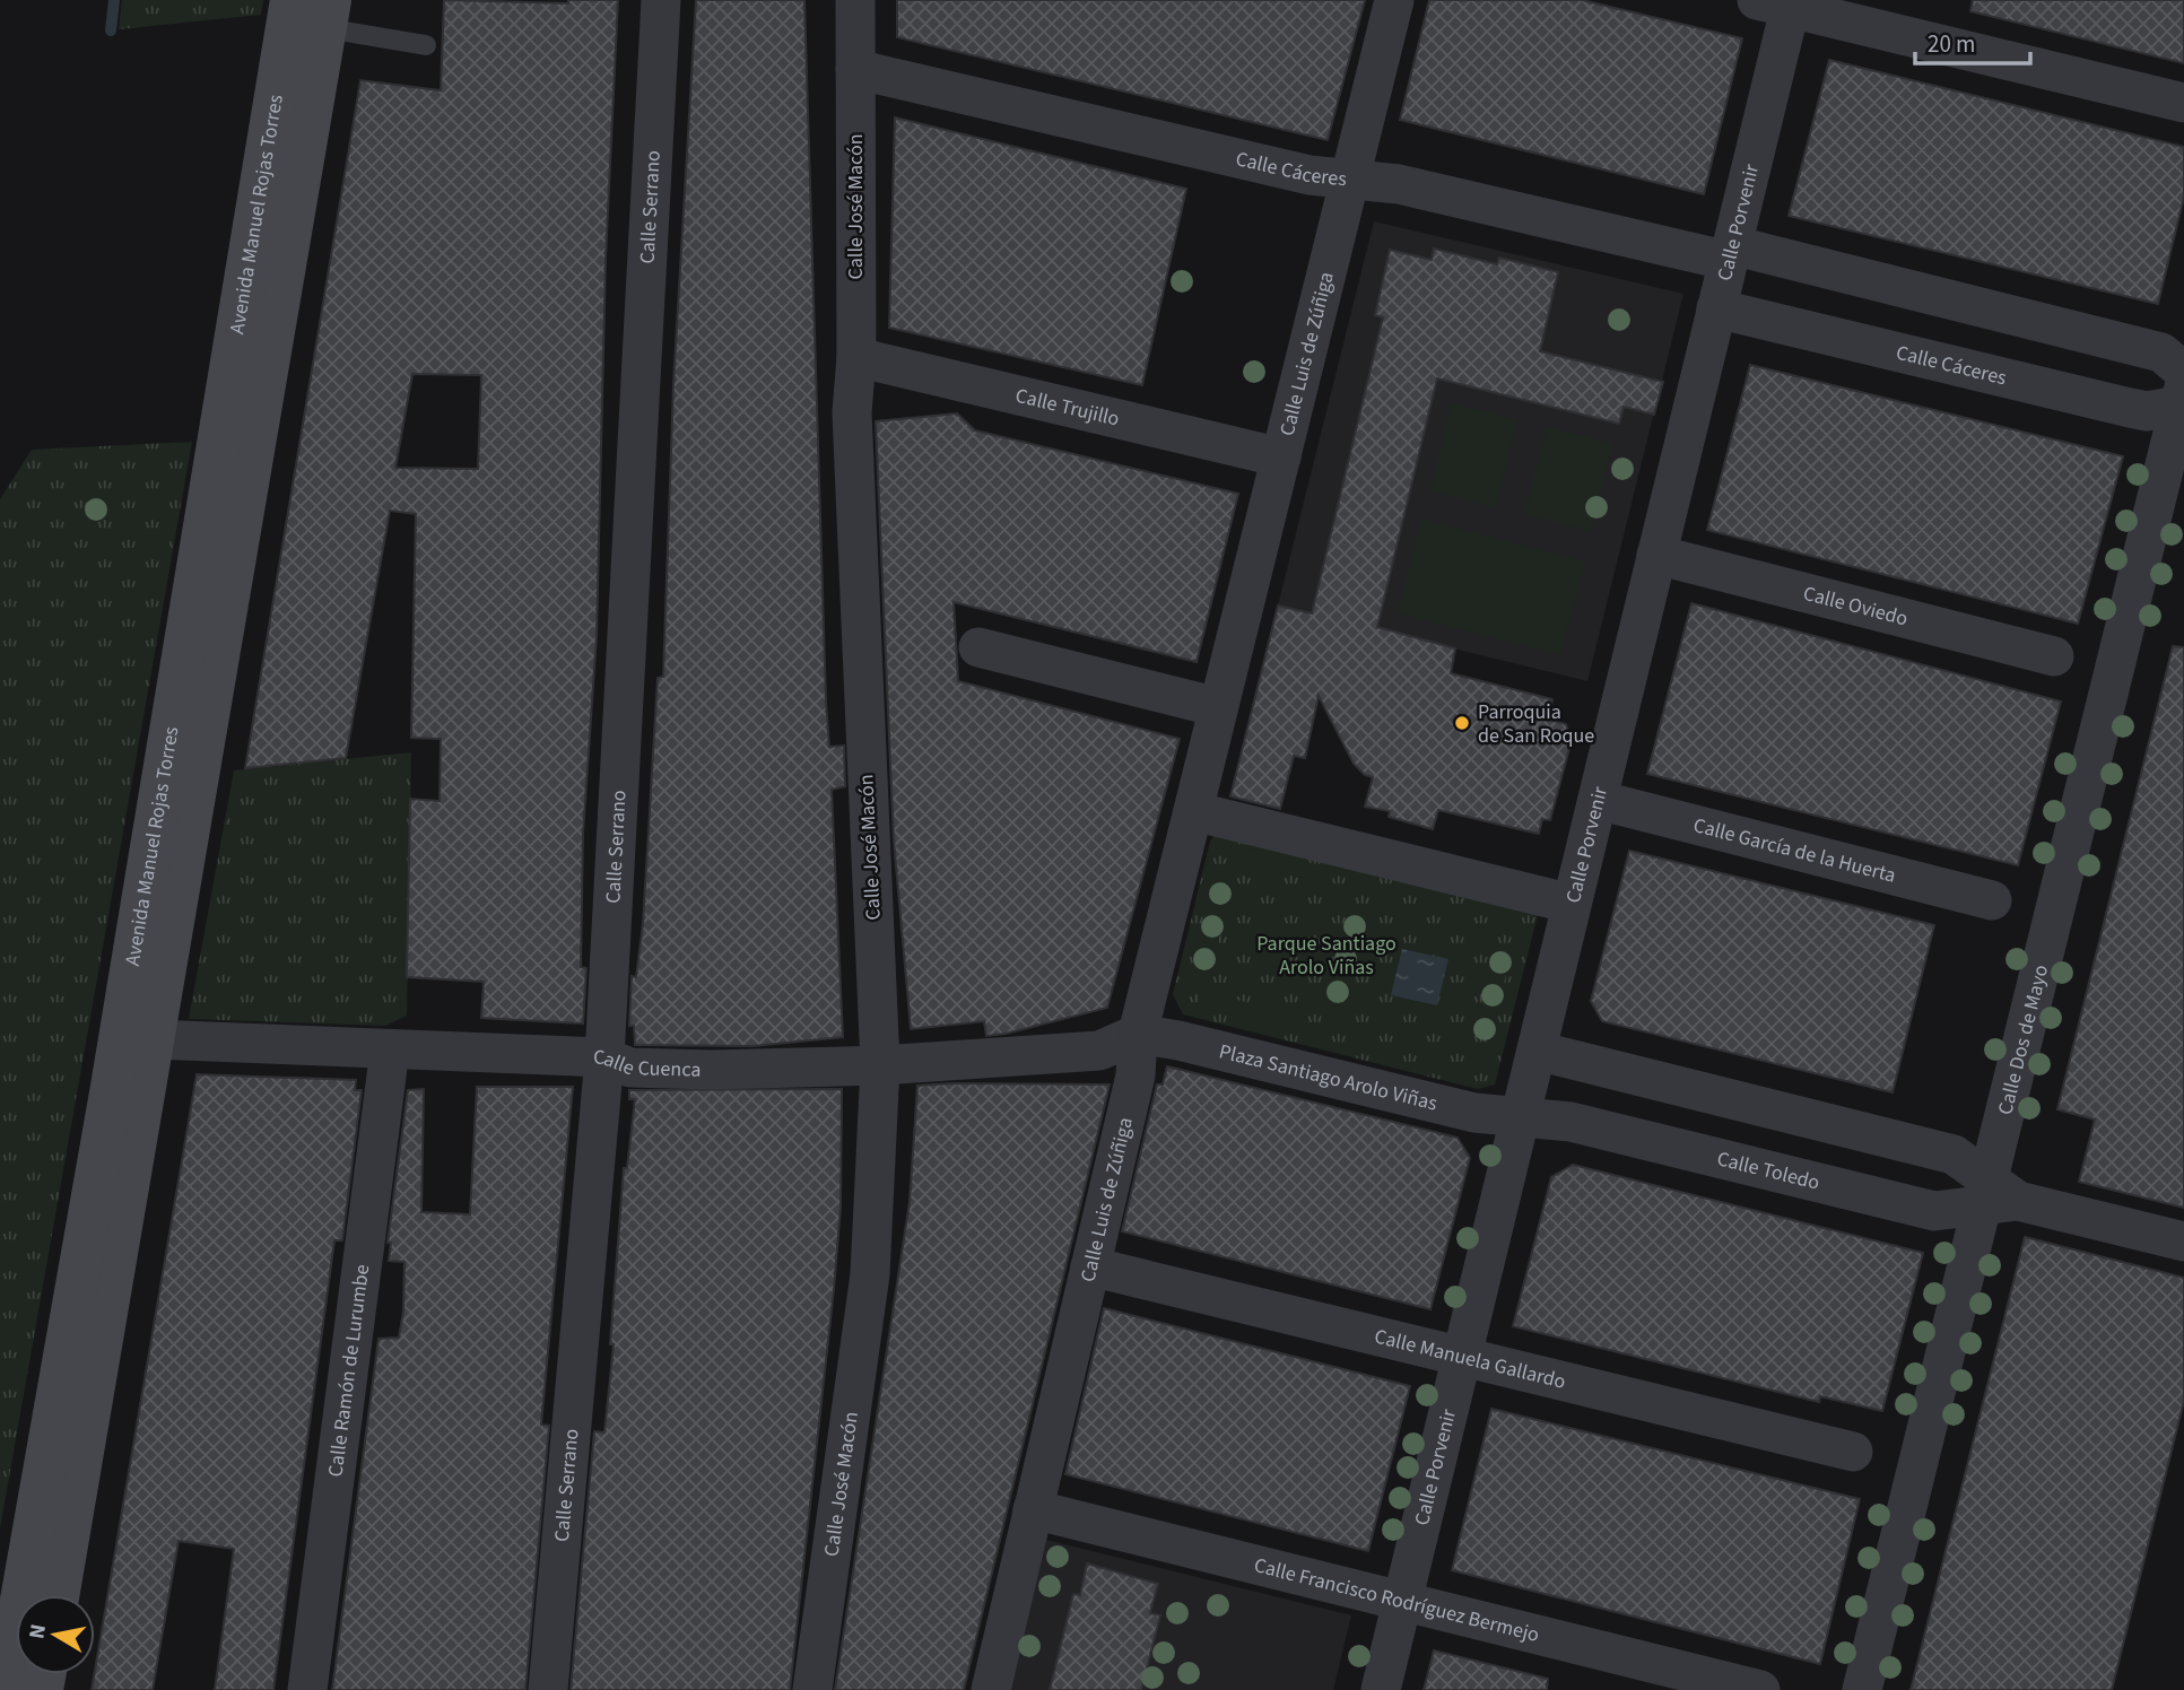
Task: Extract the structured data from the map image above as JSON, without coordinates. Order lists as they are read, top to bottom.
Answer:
{
  "streets": {
    "main road": ["Avenida Manuel Rojas Torres"],
    "street": [
      "Calle Cáceres",
      "Calle Serrano",
      "Calle José Macón",
      "Calle Porvenir",
      "Calle Luis de Zúñiga",
      "Calle Trujillo",
      "Calle Oviedo",
      "Calle García de la Huerta",
      "Calle Dos de Mayo",
      "Calle Cuenca",
      "Plaza Santiago Arolo Viñas",
      "Calle Toledo",
      "Calle Manuela Gallardo",
      "Calle Ramón de Lurumbe",
      "Calle Francisco Rodríguez Bermejo"
    ]
  },
  "crossings": [
    ["Calle Cáceres", "Calle José Macón"],
    ["Calle Cáceres", "Calle Porvenir"],
    ["Calle Cáceres", "Calle Luis de Zúñiga"],
    ["Calle Cáceres", "Calle Dos de Mayo"],
    ["Calle Serrano", "Calle Cuenca"],
    ["Calle José Macón", "Calle Trujillo"],
    ["Calle José Macón", "Calle Cuenca"],
    ["Avenida Manuel Rojas Torres", "Calle Cuenca"],
    ["Calle Porvenir", "Calle Oviedo"],
    ["Calle Porvenir", "Calle García de la Huerta"],
    ["Calle Porvenir", "Plaza Santiago Arolo Viñas"],
    ["Calle Porvenir", "Calle Toledo"],
    ["Calle Porvenir", "Calle Manuela Gallardo"],
    ["Calle Porvenir", "Calle Francisco Rodríguez Bermejo"],
    ["Calle Luis de Zúñiga", "Calle Trujillo"],
    ["Calle Luis de Zúñiga", "Calle Cuenca"],
    ["Calle Luis de Zúñiga", "Plaza Santiago Arolo Viñas"],
    ["Calle Luis de Zúñiga", "Calle Manuela Gallardo"],
    ["Calle Luis de Zúñiga", "Calle Francisco Rodríguez Bermejo"],
    ["Calle Dos de Mayo", "Calle Toledo"],
    ["Calle Cuenca", "Plaza Santiago Arolo Viñas"],
    ["Calle Cuenca", "Calle Ramón de Lurumbe"],
    ["Plaza Santiago Arolo Viñas", "Calle Toledo"]
  ],
  "parks": ["Parque Santiago Arolo Viñas"],
  "places": ["Parroquia de San Roque"],
  "scale_bar": "20 m",
  "north": "left"
}
